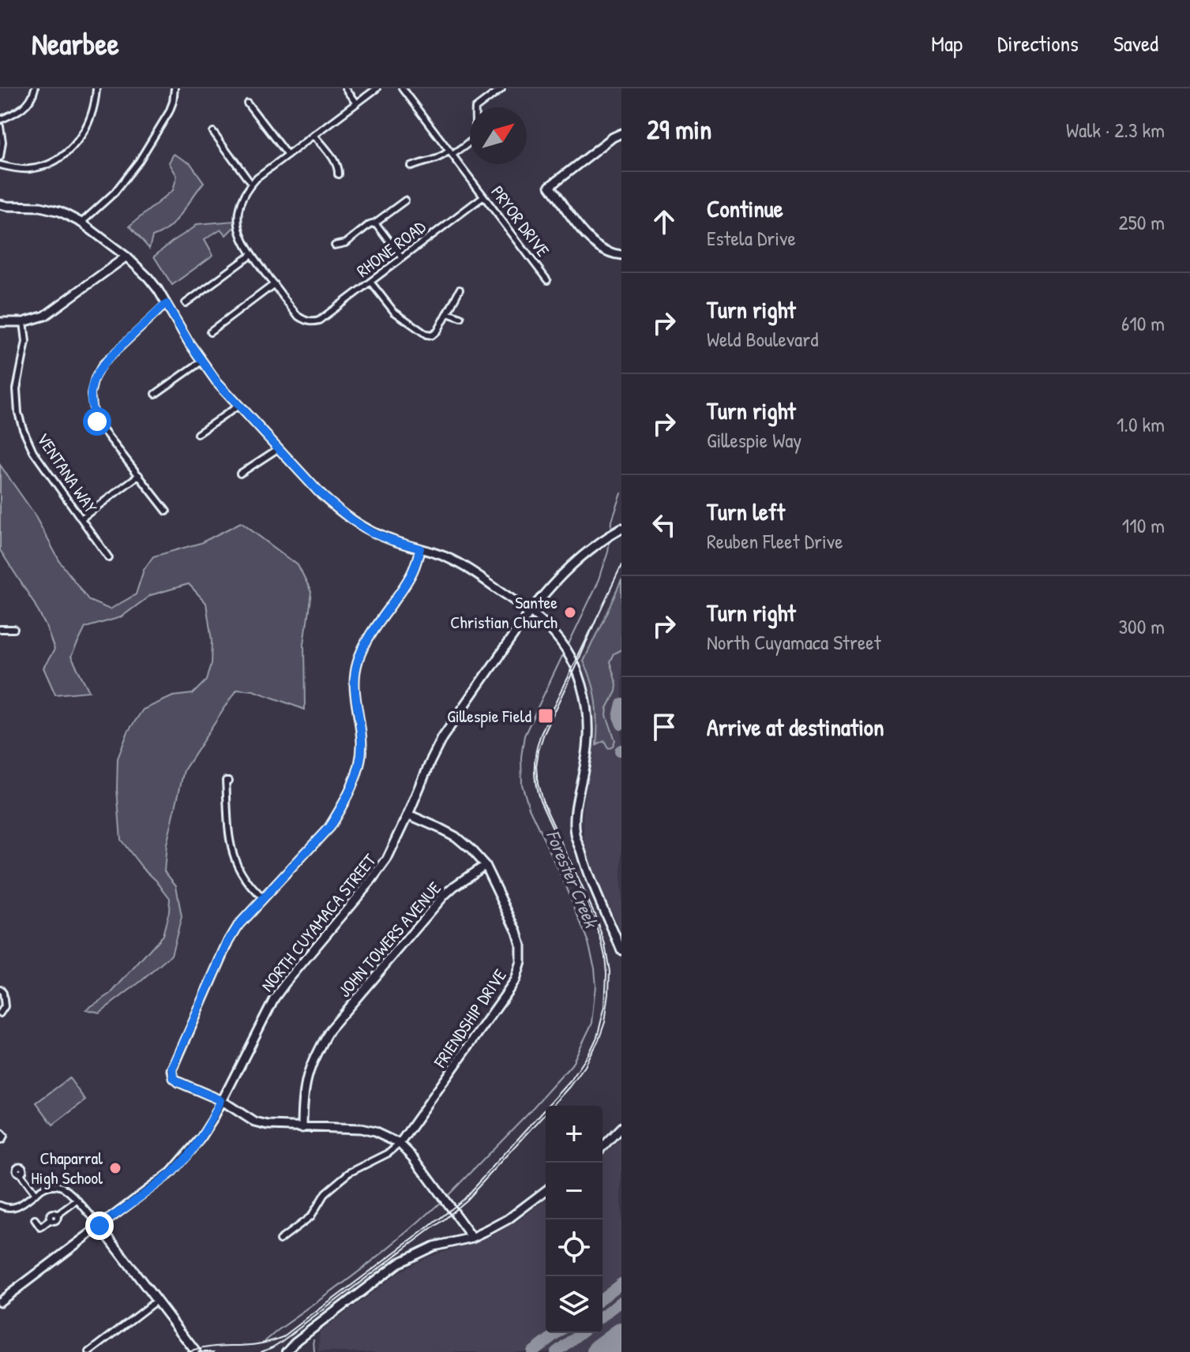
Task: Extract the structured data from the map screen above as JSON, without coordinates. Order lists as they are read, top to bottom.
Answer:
{
  "streets": {
    "main road": ["NORTH CUYAMACA STREET", "JOHN TOWERS AVENUE", "FRIENDSHIP DRIVE"],
    "street": ["PRYOR DRIVE", "RHONE ROAD", "VENTANA WAY"]
  },
  "crossings": [
    ["PRYOR DRIVE", "RHONE ROAD"],
    ["JOHN TOWERS AVENUE", "FRIENDSHIP DRIVE"]
  ],
  "water": ["Forester Creek"],
  "places": {
    "other": ["Santee Christian Church", "Chaparral High School"],
    "transit": ["Gillespie Field"]
  },
  "north": "top right",
  "page": {
    "header": "Nearbee",
    "nav": ["Map", "Directions", "Saved"],
    "heading": ["29 min", "Walk · 2.3 km"],
    "list": [
      ["Continue", "Estela Drive", "250 m"],
      ["Turn right", "Weld Boulevard", "610 m"],
      ["Turn right", "Gillespie Way", "1.0 km"],
      ["Turn left", "Reuben Fleet Drive", "110 m"],
      ["Turn right", "North Cuyamaca Street", "300 m"],
      "Arrive at destination"
    ],
    "map_buttons": ["+", "−"]
  }
}
